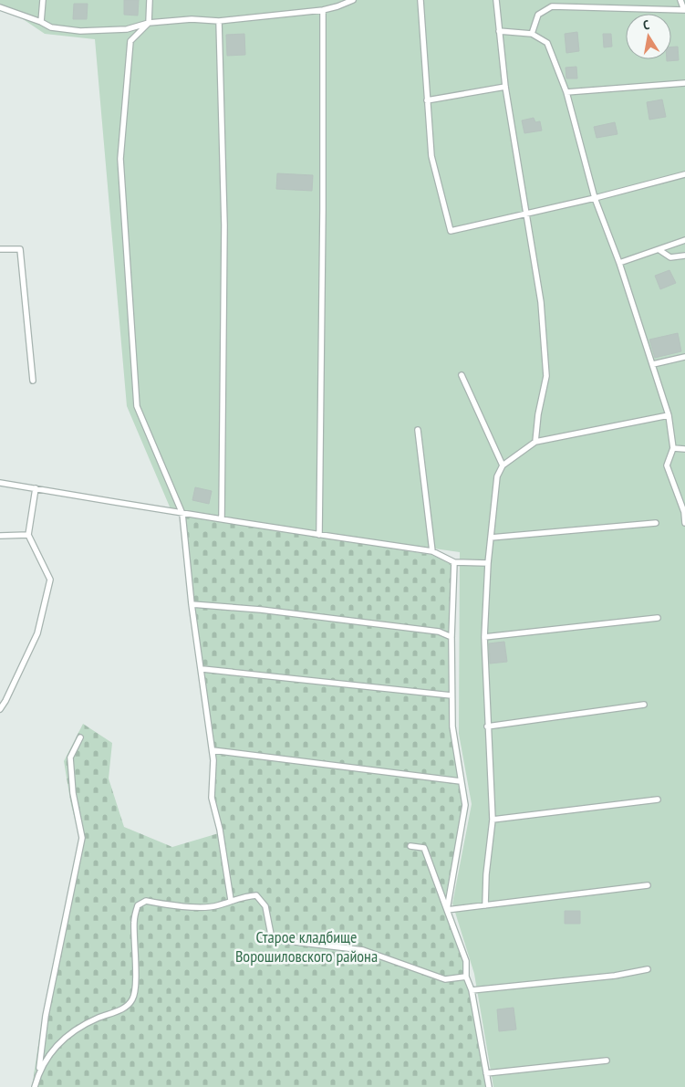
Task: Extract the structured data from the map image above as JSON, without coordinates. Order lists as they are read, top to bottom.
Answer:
{
  "parks": ["Старое кладбище Ворошиловского района"],
  "north": "top"
}
